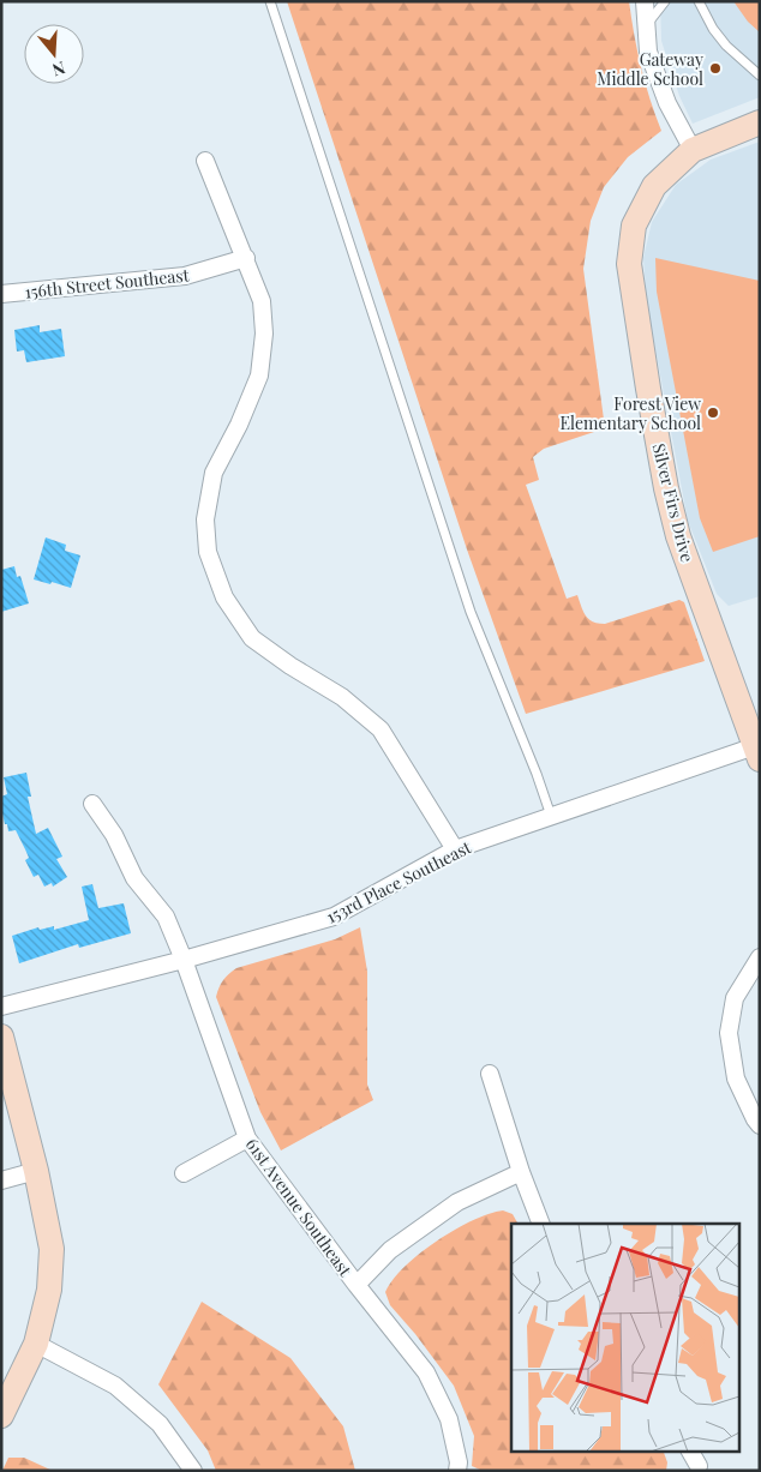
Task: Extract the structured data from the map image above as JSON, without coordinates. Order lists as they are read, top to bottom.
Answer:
{
  "streets": {
    "street": [
      "156th Street Southeast",
      "Silver Firs Drive",
      "153rd Place Southeast",
      "61st Avenue Southeast"
    ]
  },
  "crossings": [
    ["Silver Firs Drive", "153rd Place Southeast"],
    ["153rd Place Southeast", "61st Avenue Southeast"]
  ],
  "places": ["Gateway Middle School", "Forest View Elementary School"],
  "north": "bottom"
}
